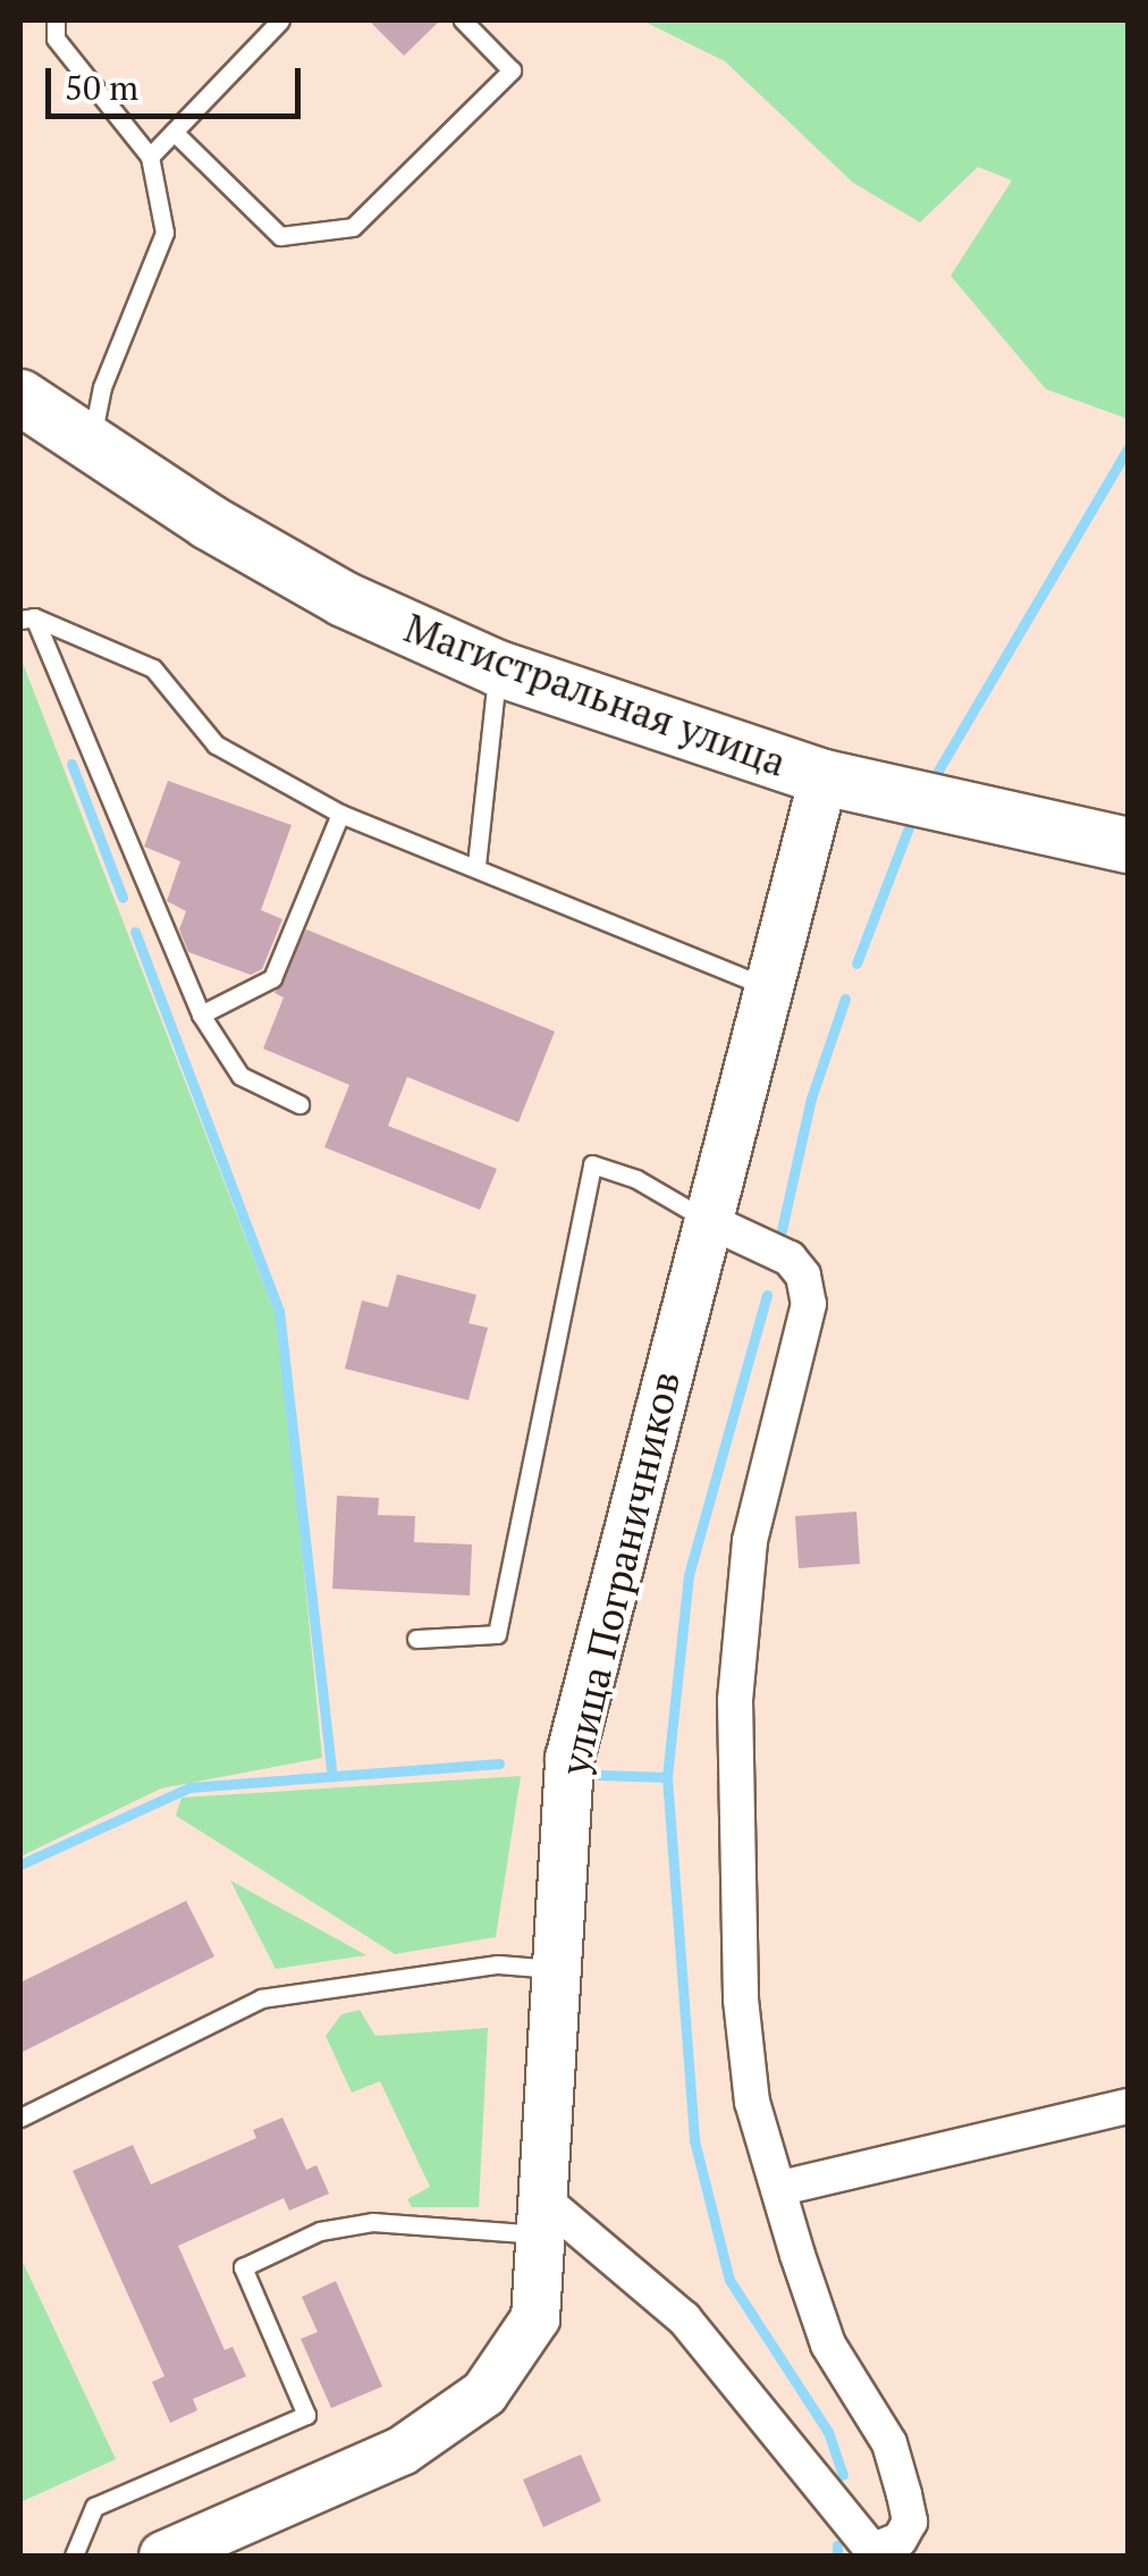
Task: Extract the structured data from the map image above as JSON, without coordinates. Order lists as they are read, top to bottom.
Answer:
{
  "streets": {
    "main road": ["Магистральная улица"],
    "street": ["улица Пограничников"]
  },
  "crossings": [
    ["Магистральная улица", "улица Пограничников"]
  ],
  "scale_bar": "50 m"
}
